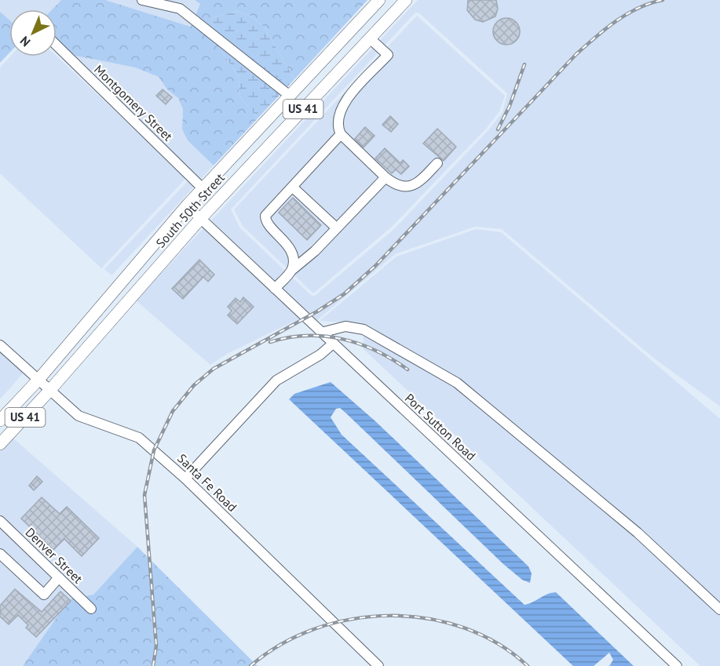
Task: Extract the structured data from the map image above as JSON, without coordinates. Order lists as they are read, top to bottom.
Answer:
{
  "streets": {
    "main road": ["US 41", "South 50th Street"],
    "street": [
      "Montgomery Street",
      "Port Sutton Road",
      "Santa Fe Road",
      "Denver Street"
    ]
  },
  "crossings": [
    ["Montgomery Street", "South 50th Street"],
    ["South 50th Street", "Port Sutton Road"],
    ["South 50th Street", "Santa Fe Road"]
  ],
  "north": "bottom left"
}
